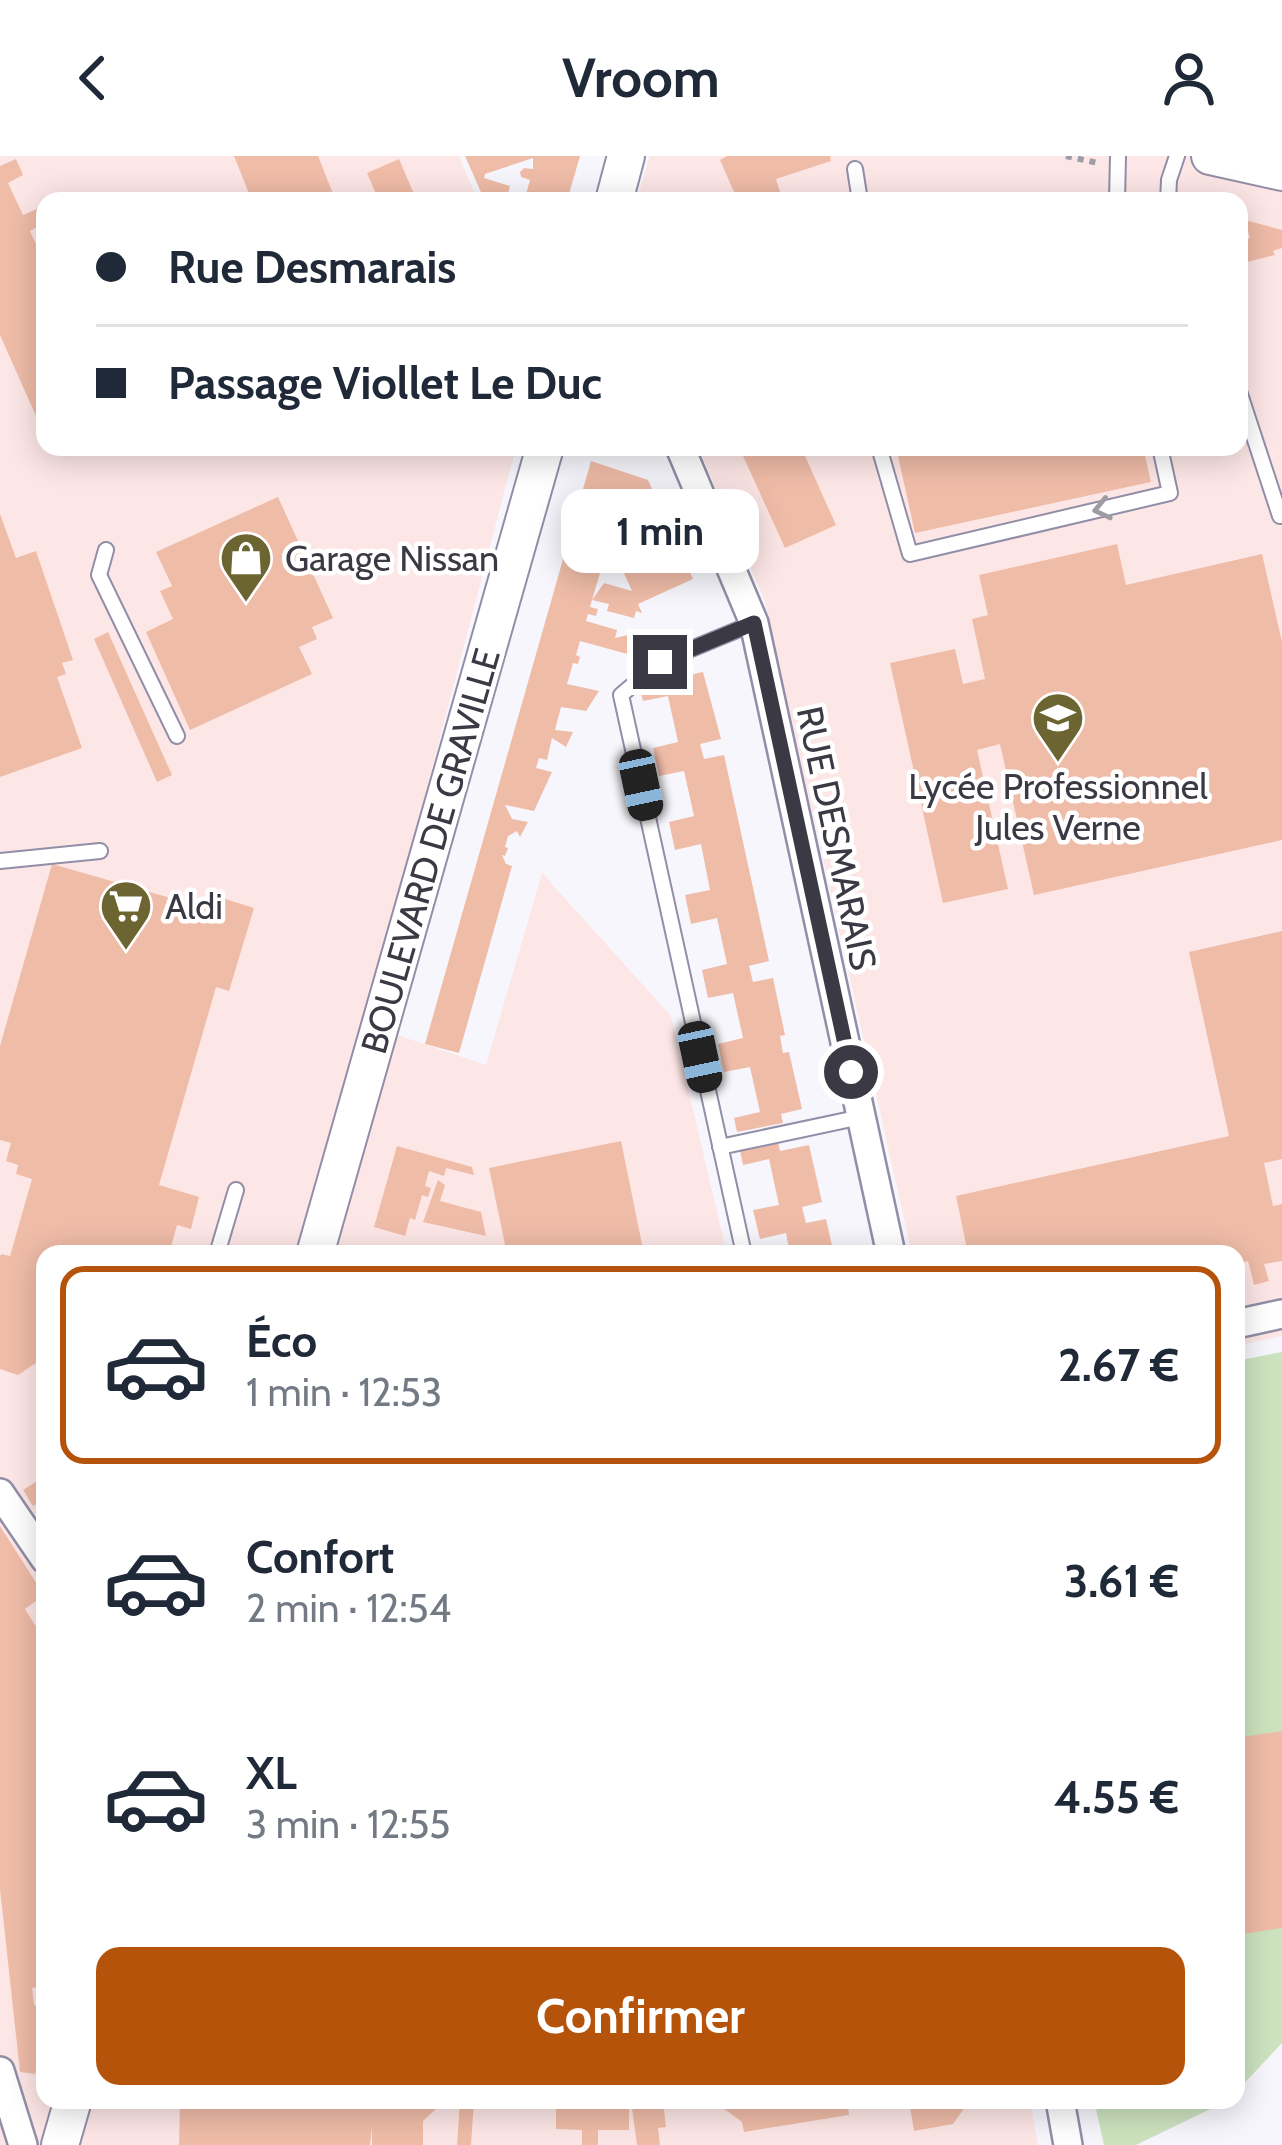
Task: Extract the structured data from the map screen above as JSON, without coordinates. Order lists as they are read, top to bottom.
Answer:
{
  "streets": {
    "street": ["RUE DESMARAIS", "BOULEVARD DE GRAVILLE"]
  },
  "places": {
    "shop": ["Garage Nissan"],
    "school or university": ["Lycée Professionnel Jules Verne"],
    "supermarket": ["Aldi"]
  },
  "page": {
    "header": "Vroom",
    "banner": ["Rue Desmarais", "Passage Viollet Le Duc"],
    "bubble": "1 min",
    "list": [
      {
        "name": "Éco",
        "note": "1 min · 12:53",
        "value": "2.67 €"
      },
      {
        "name": "Confort",
        "note": "2 min · 12:54",
        "value": "3.61 €"
      },
      {
        "name": "XL",
        "note": "3 min · 12:55",
        "value": "4.55 €"
      }
    ],
    "buttons": "Confirmer"
  }
}
